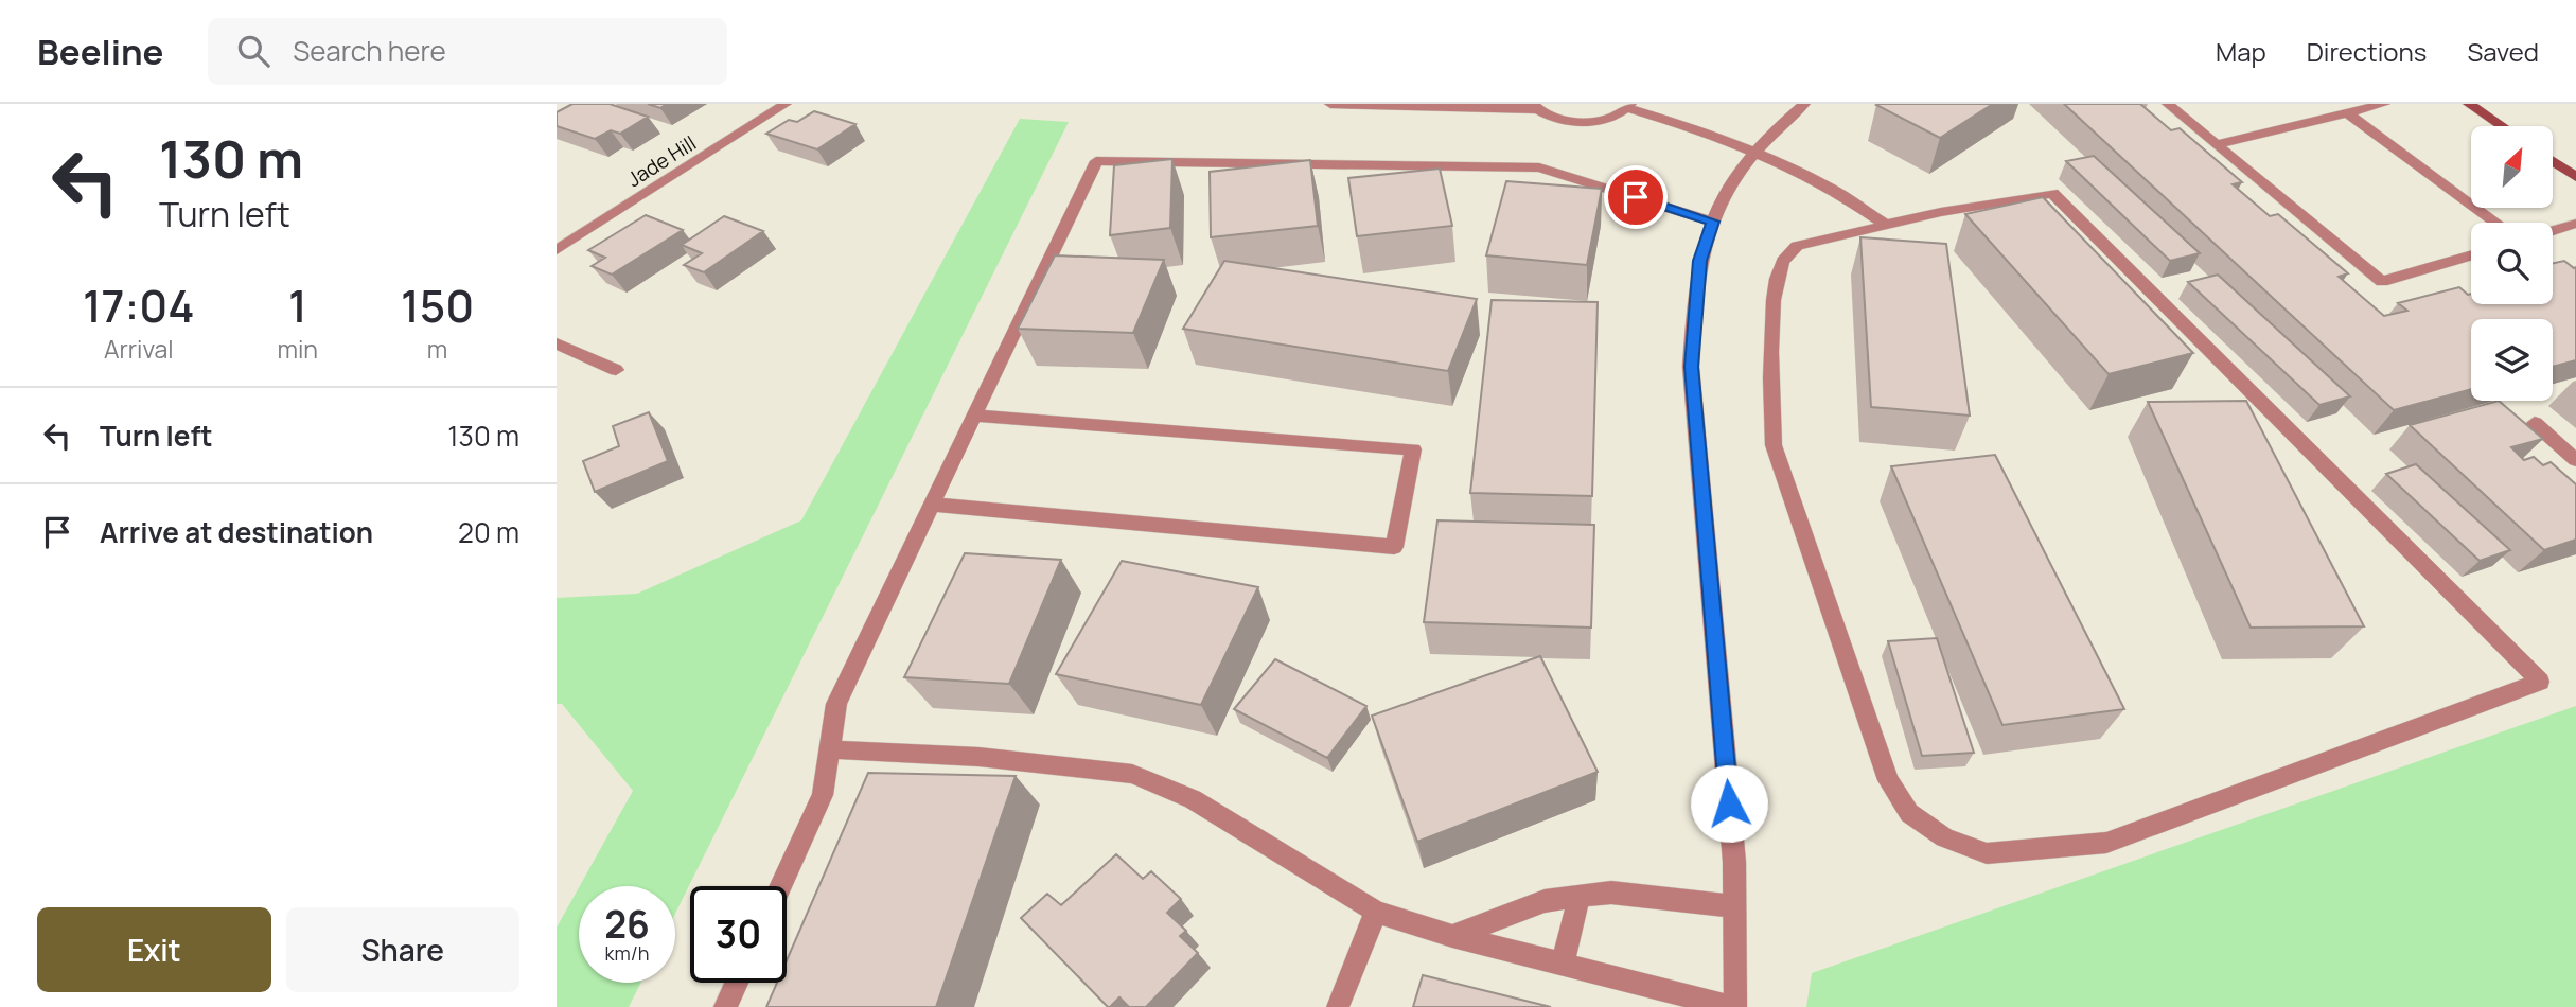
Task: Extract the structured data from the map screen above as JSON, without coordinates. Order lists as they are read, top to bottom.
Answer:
{
  "streets": {
    "street": ["Jade Hill"]
  },
  "north": "top right",
  "page": {
    "header": "Beeline",
    "search": "Search here",
    "nav": ["Map", "Directions", "Saved"],
    "turn": ["130 m", "Turn left"],
    "eta": [
      "17:04",
      "Arrival",
      "1",
      "min",
      "150",
      "m"
    ],
    "list": [
      {
        "name": "Turn left",
        "value": "130 m"
      },
      {
        "name": "Arrive at destination",
        "value": "20 m"
      }
    ],
    "speed": "26 km/h",
    "limit": "30",
    "buttons": ["Exit", "Share"]
  }
}
